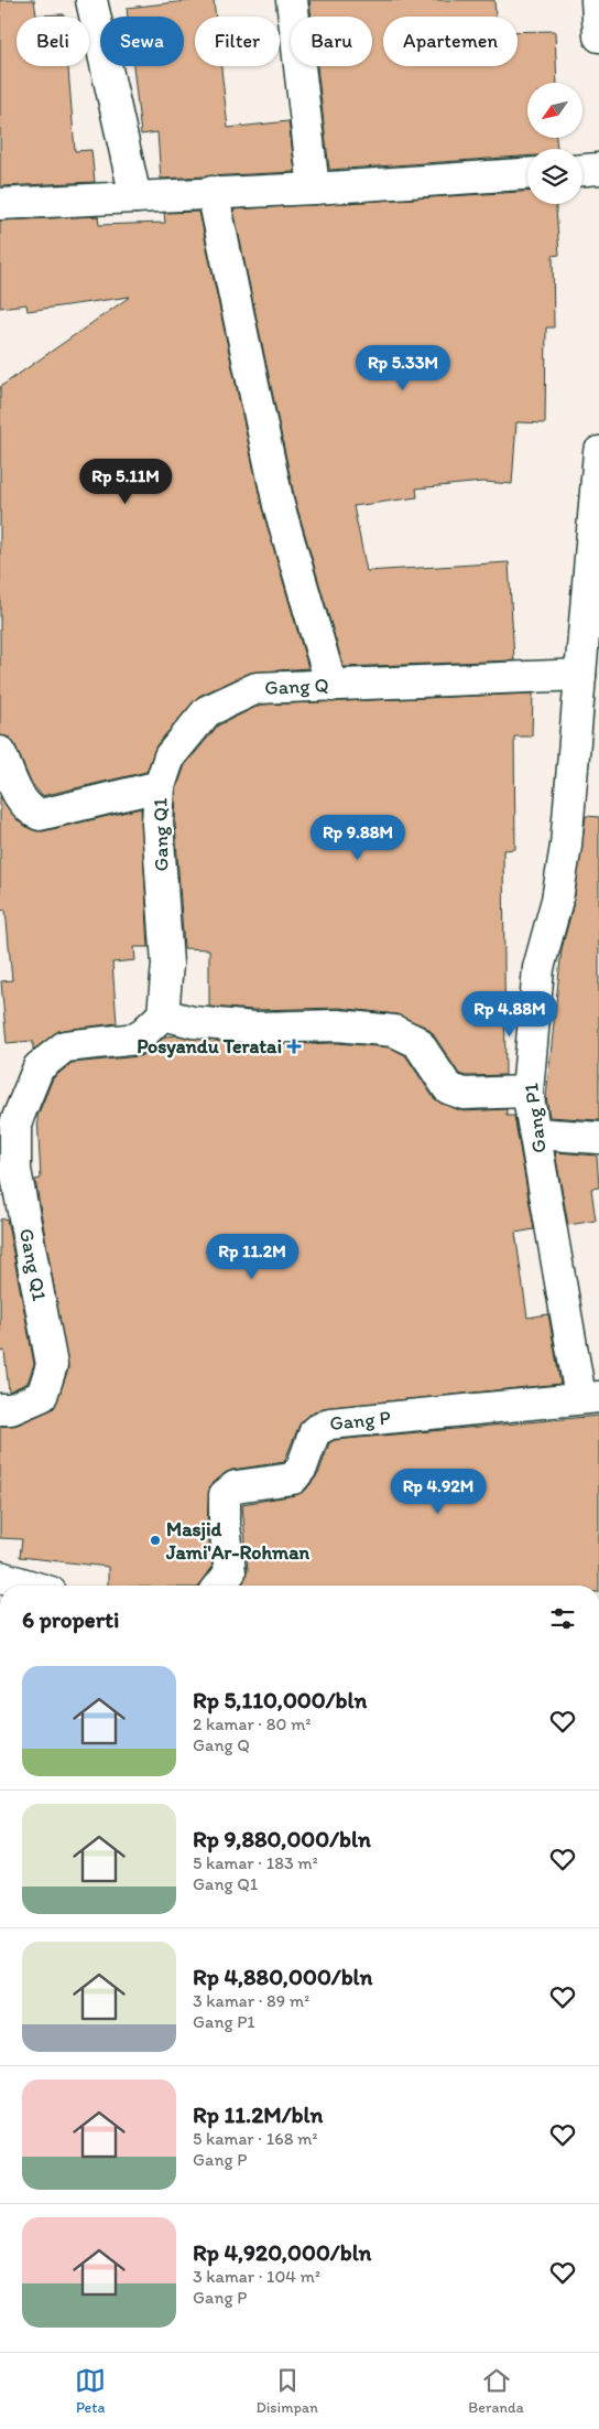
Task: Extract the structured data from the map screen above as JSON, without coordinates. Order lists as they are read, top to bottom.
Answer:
{
  "streets": {
    "street": [
      "Gang Q",
      "Gang Q1",
      "Gang P1",
      "Gang P"
    ]
  },
  "crossings": [
    ["Gang Q", "Gang Q1"],
    ["Gang Q", "Gang P1"],
    ["Gang P1", "Gang P"]
  ],
  "places": {
    "health": ["Posyandu Teratai"],
    "other": ["Masjid Jami'Ar-Rohman"]
  },
  "north": "bottom left",
  "page": {
    "chip": [
      "Beli",
      "Sewa",
      "Filter",
      "Baru",
      "Apartemen"
    ],
    "price": [
      "Rp 5.33M",
      "Rp 5.11M",
      "Rp 9.88M",
      "Rp 4.88M",
      "Rp 11.2M",
      "Rp 4.92M"
    ],
    "heading": "6 properti",
    "list": [
      {
        "name": "Rp 5,110,000/bln",
        "note": "2 kamar · 80 m² · Gang Q"
      },
      {
        "name": "Rp 9,880,000/bln",
        "note": "5 kamar · 183 m² · Gang Q1"
      },
      {
        "name": "Rp 4,880,000/bln",
        "note": "3 kamar · 89 m² · Gang P1"
      },
      {
        "name": "Rp 11.2M/bln",
        "note": "5 kamar · 168 m² · Gang P"
      },
      {
        "name": "Rp 4,920,000/bln",
        "note": "3 kamar · 104 m² · Gang P"
      }
    ],
    "tabs": ["Peta", "Disimpan", "Beranda"]
  }
}
